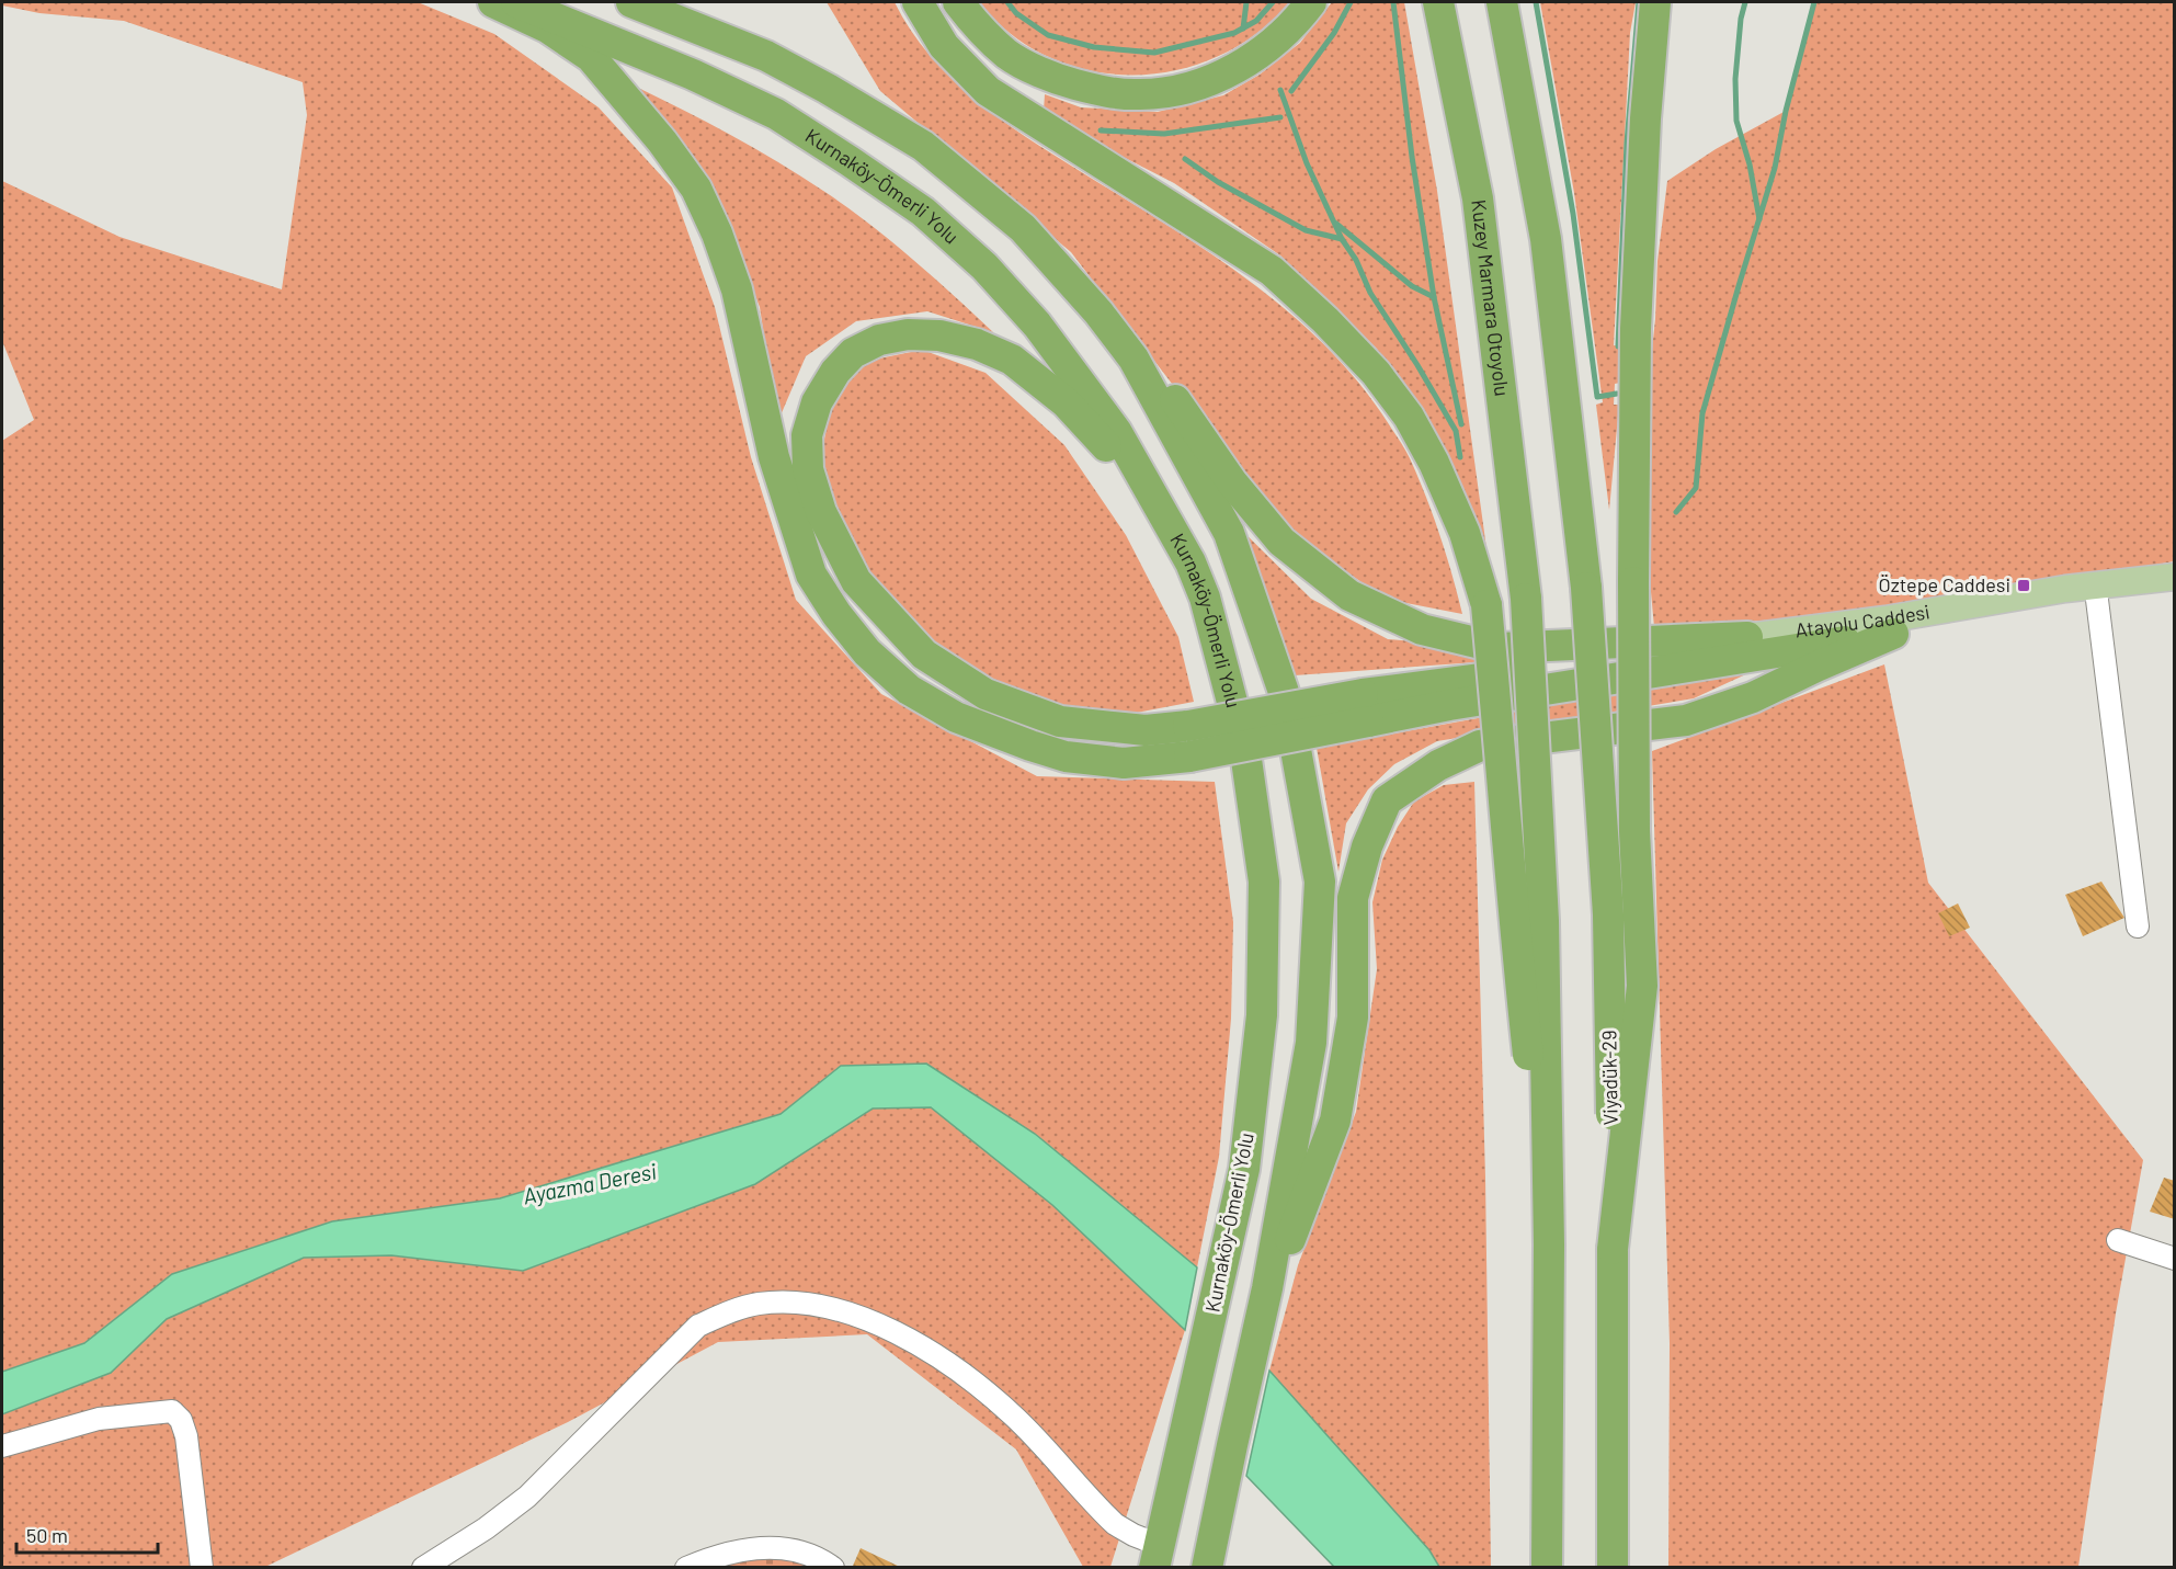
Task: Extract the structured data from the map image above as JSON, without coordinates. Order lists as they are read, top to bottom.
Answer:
{
  "streets": {
    "highway": ["Kurnaköy-Ömerli Yolu", "Kuzey Marmara Otoyolu", "Viyadük-29"],
    "main road": ["Atayolu Caddesi"]
  },
  "water": ["Ayazma Deresi"],
  "places": {
    "transit": ["Öztepe Caddesi"]
  },
  "scale_bar": "50 m"
}
